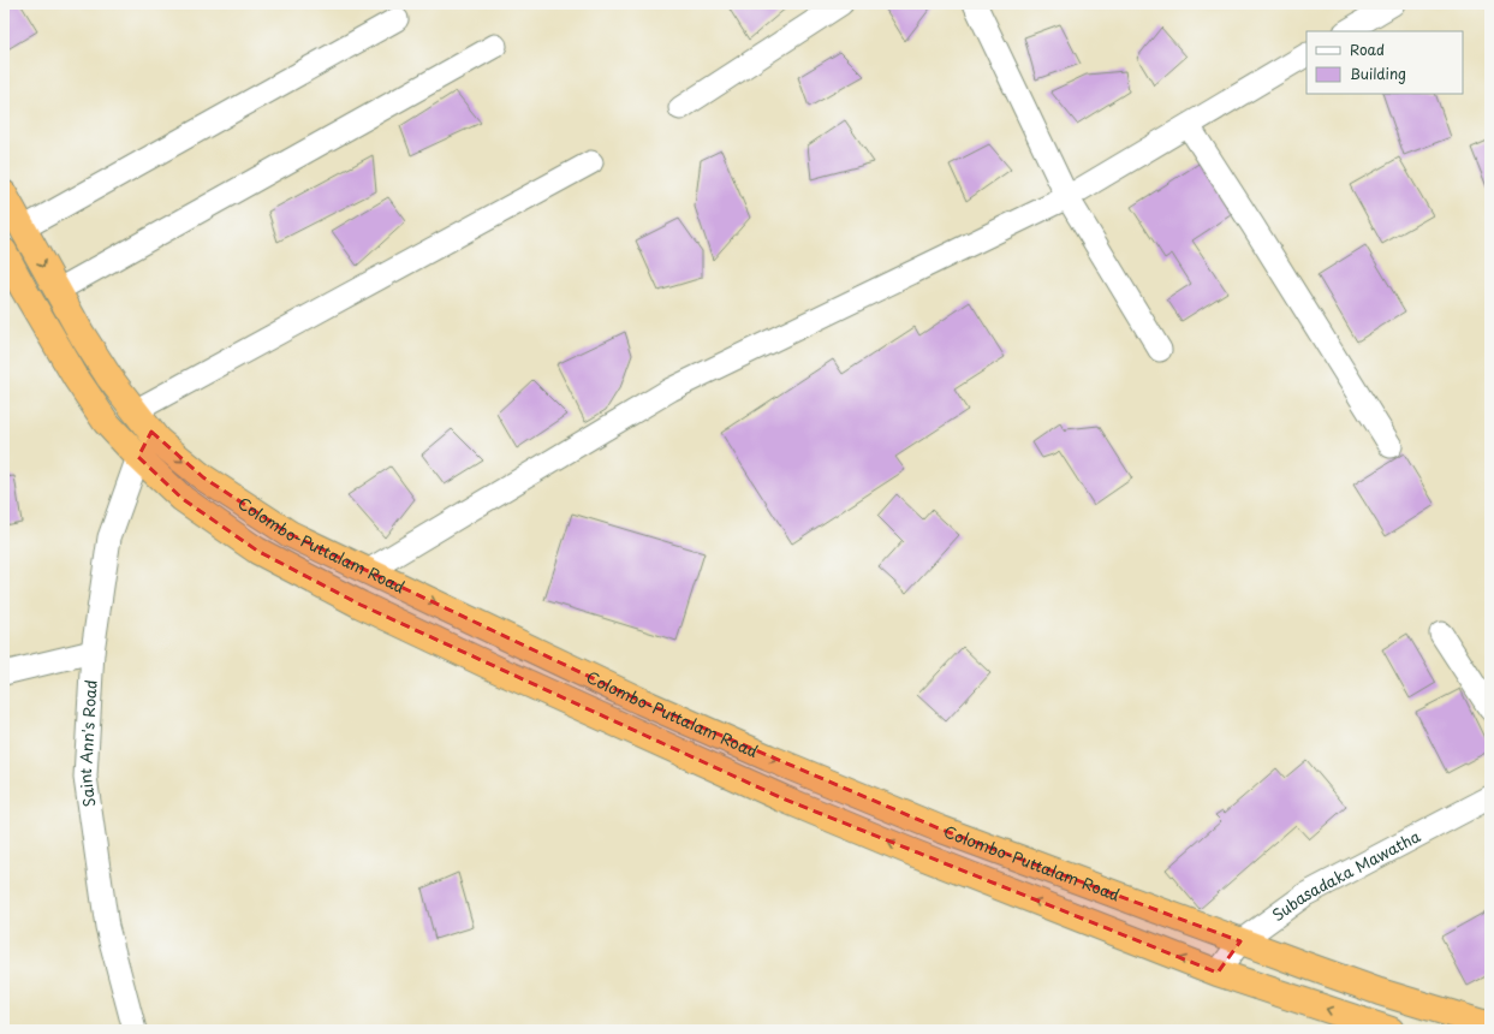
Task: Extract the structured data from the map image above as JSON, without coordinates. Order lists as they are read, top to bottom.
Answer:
{
  "streets": {
    "highway": ["Colombo-Puttalam Road"],
    "street": ["Saint Ann's Road", "Subasadaka Mawatha"]
  },
  "crossings": [
    ["Colombo-Puttalam Road", "Saint Ann's Road"],
    ["Colombo-Puttalam Road", "Subasadaka Mawatha"]
  ],
  "legend": ["Road", "Building"]
}
